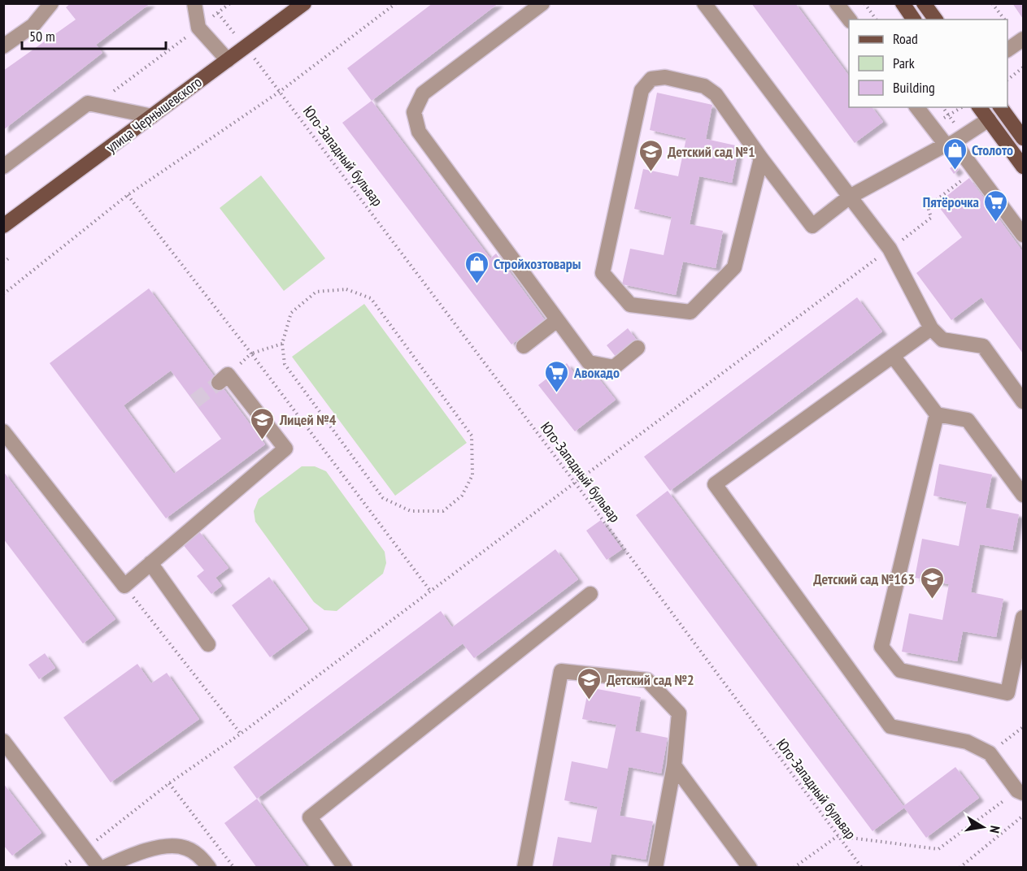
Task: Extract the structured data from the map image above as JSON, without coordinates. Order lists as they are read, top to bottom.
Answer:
{
  "streets": {
    "main road": ["улица Чернышевского"],
    "path": ["Юго-Западный бульвар"]
  },
  "places": {
    "shop": ["Столото", "Стройхозтовары"],
    "school or university": [
      "Детский сад №1",
      "Лицей №4",
      "Детский сад №163",
      "Детский сад №2"
    ],
    "supermarket": ["Пятёрочка", "Авокадо"]
  },
  "legend": ["Road", "Park", "Building"],
  "scale_bar": "50 m",
  "north": "right"
}
